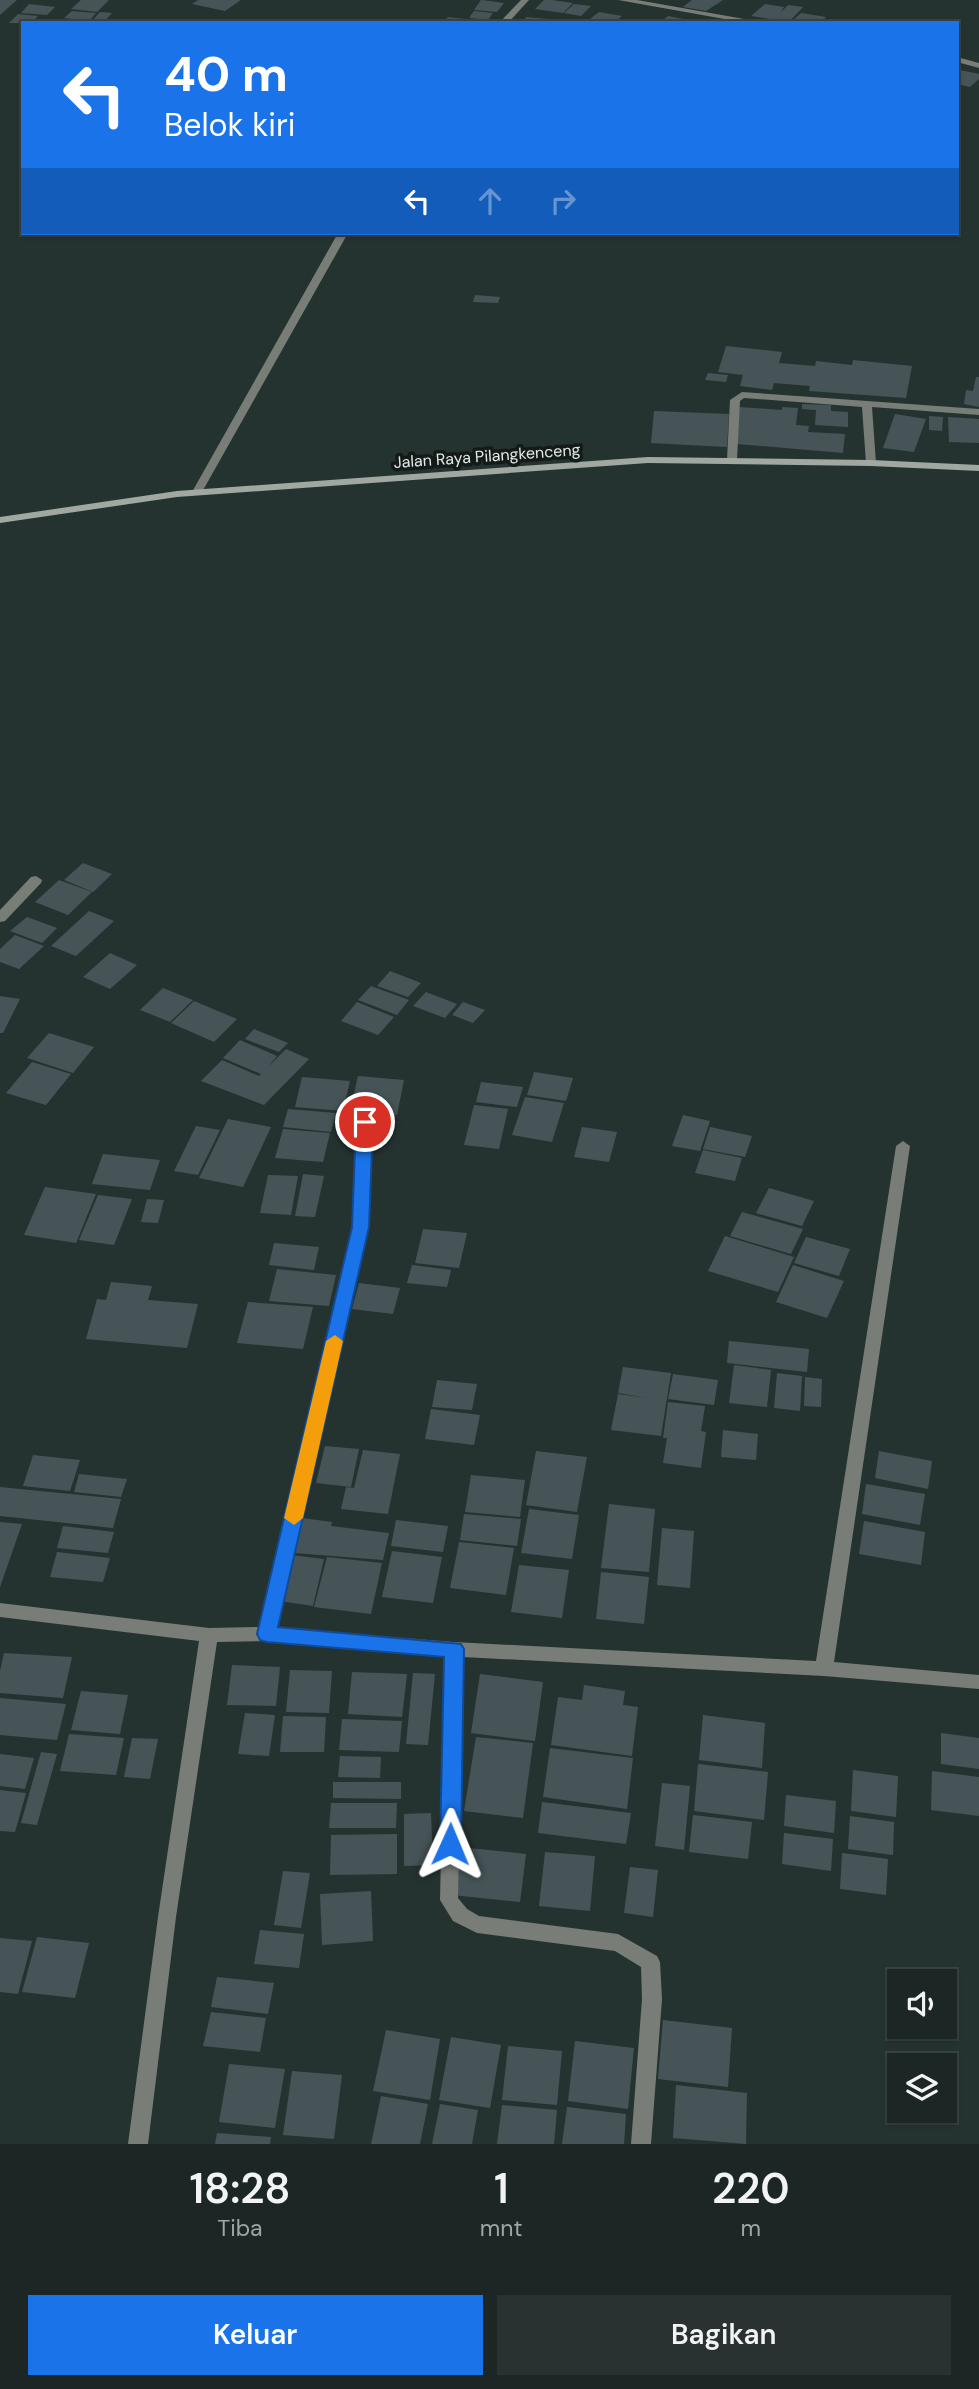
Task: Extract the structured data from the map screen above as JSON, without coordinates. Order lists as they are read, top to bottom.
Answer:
{
  "streets": {
    "main road": ["Jalan Raya Pilangkenceng"]
  },
  "page": {
    "turn": ["40 m", "Belok kiri"],
    "eta": [
      "18:28",
      "Tiba",
      "1",
      "mnt",
      "220",
      "m"
    ],
    "buttons": ["Keluar", "Bagikan"]
  }
}
